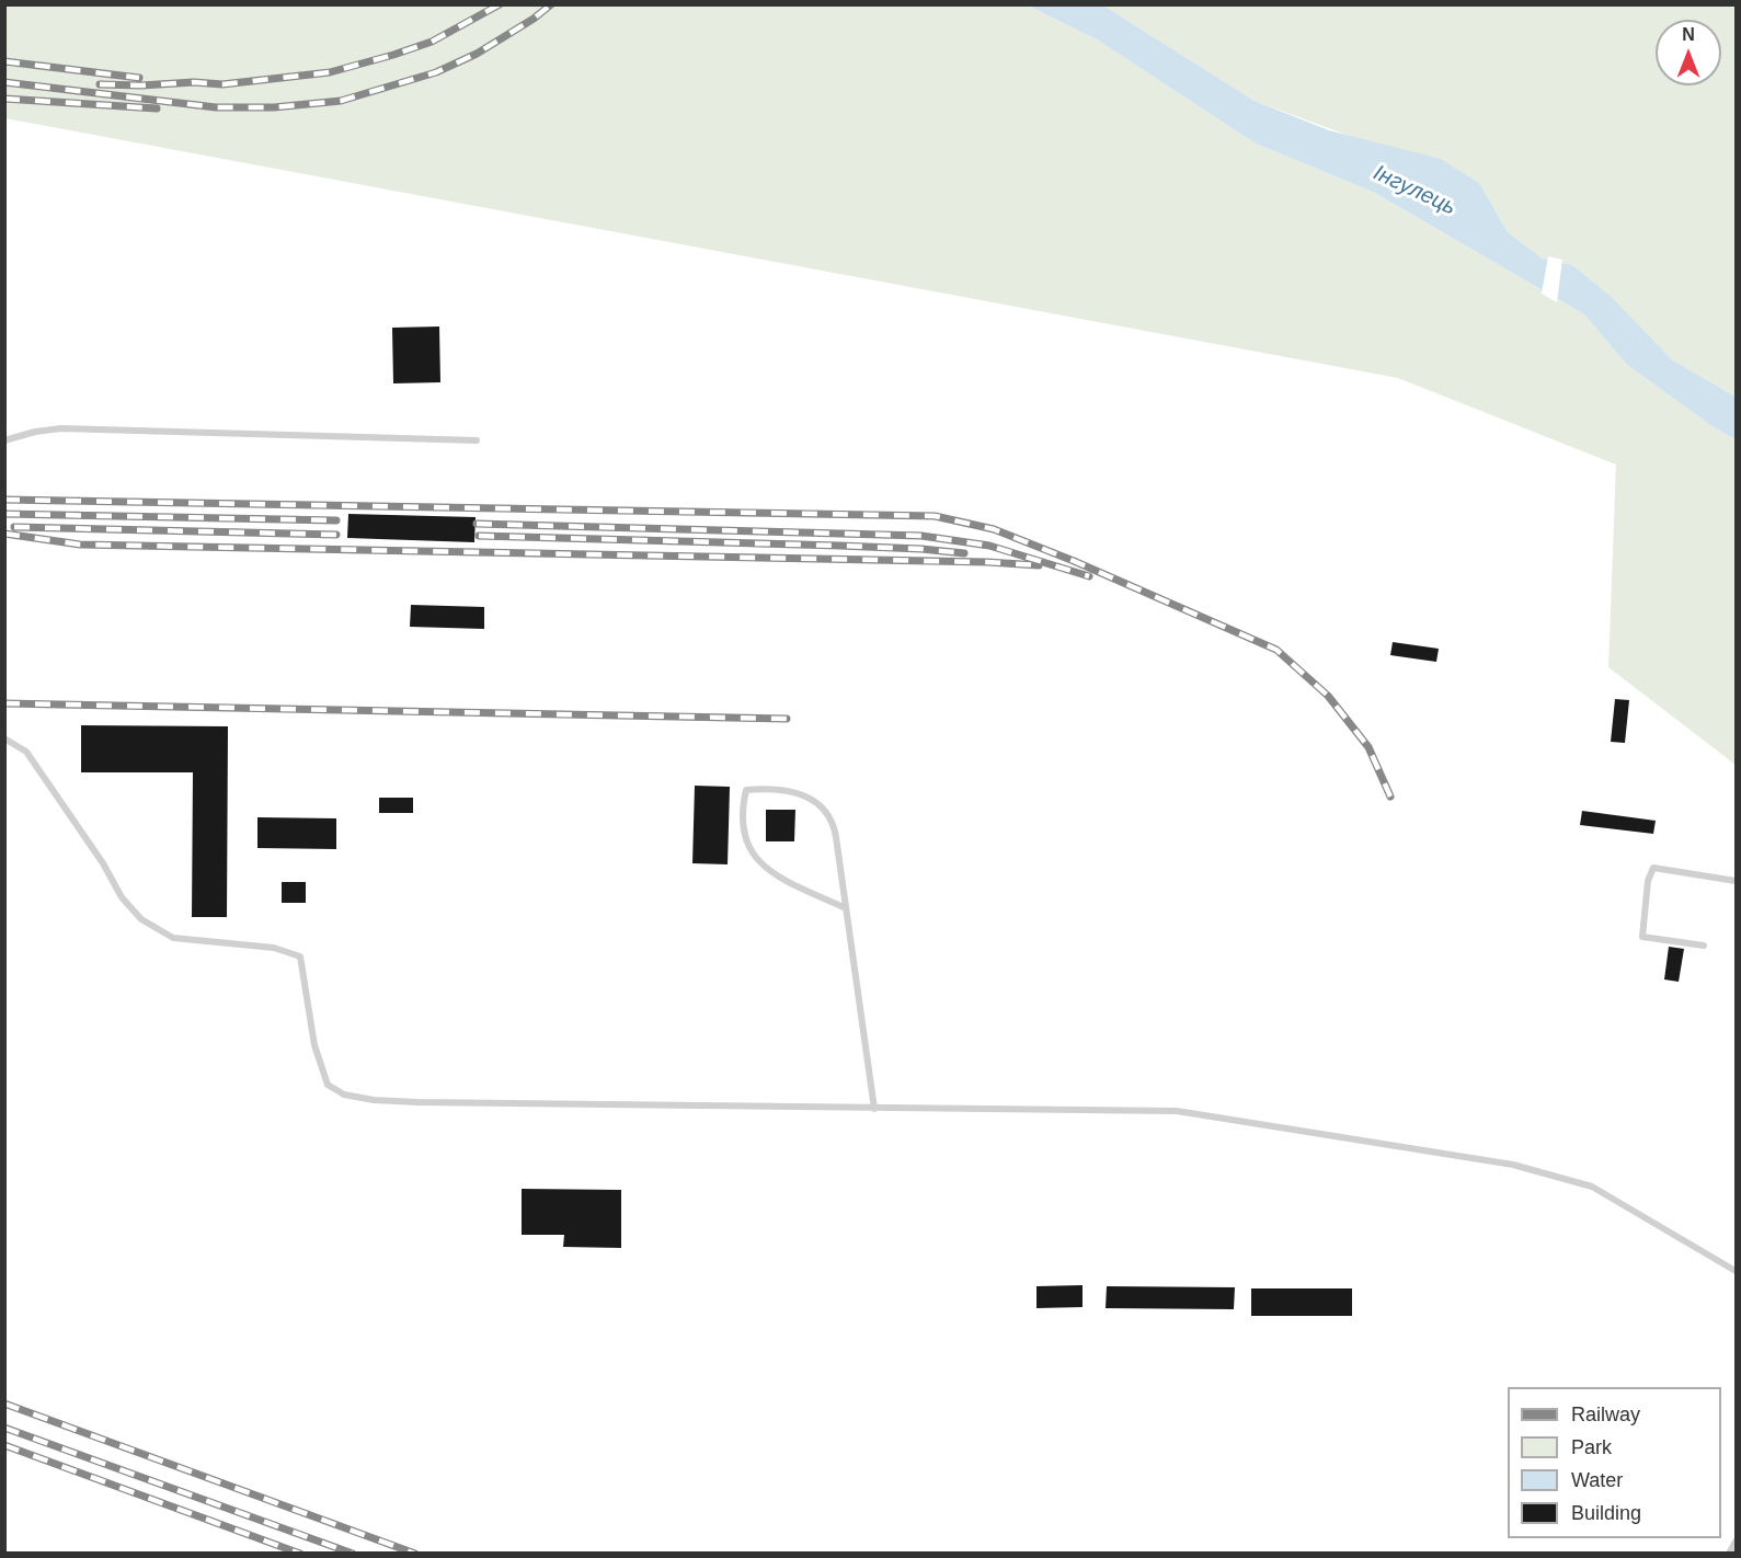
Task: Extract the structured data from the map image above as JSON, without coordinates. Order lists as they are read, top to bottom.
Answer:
{
  "water": ["Інгулець"],
  "legend": [
    "Railway",
    "Park",
    "Water",
    "Building"
  ],
  "north": "top"
}
